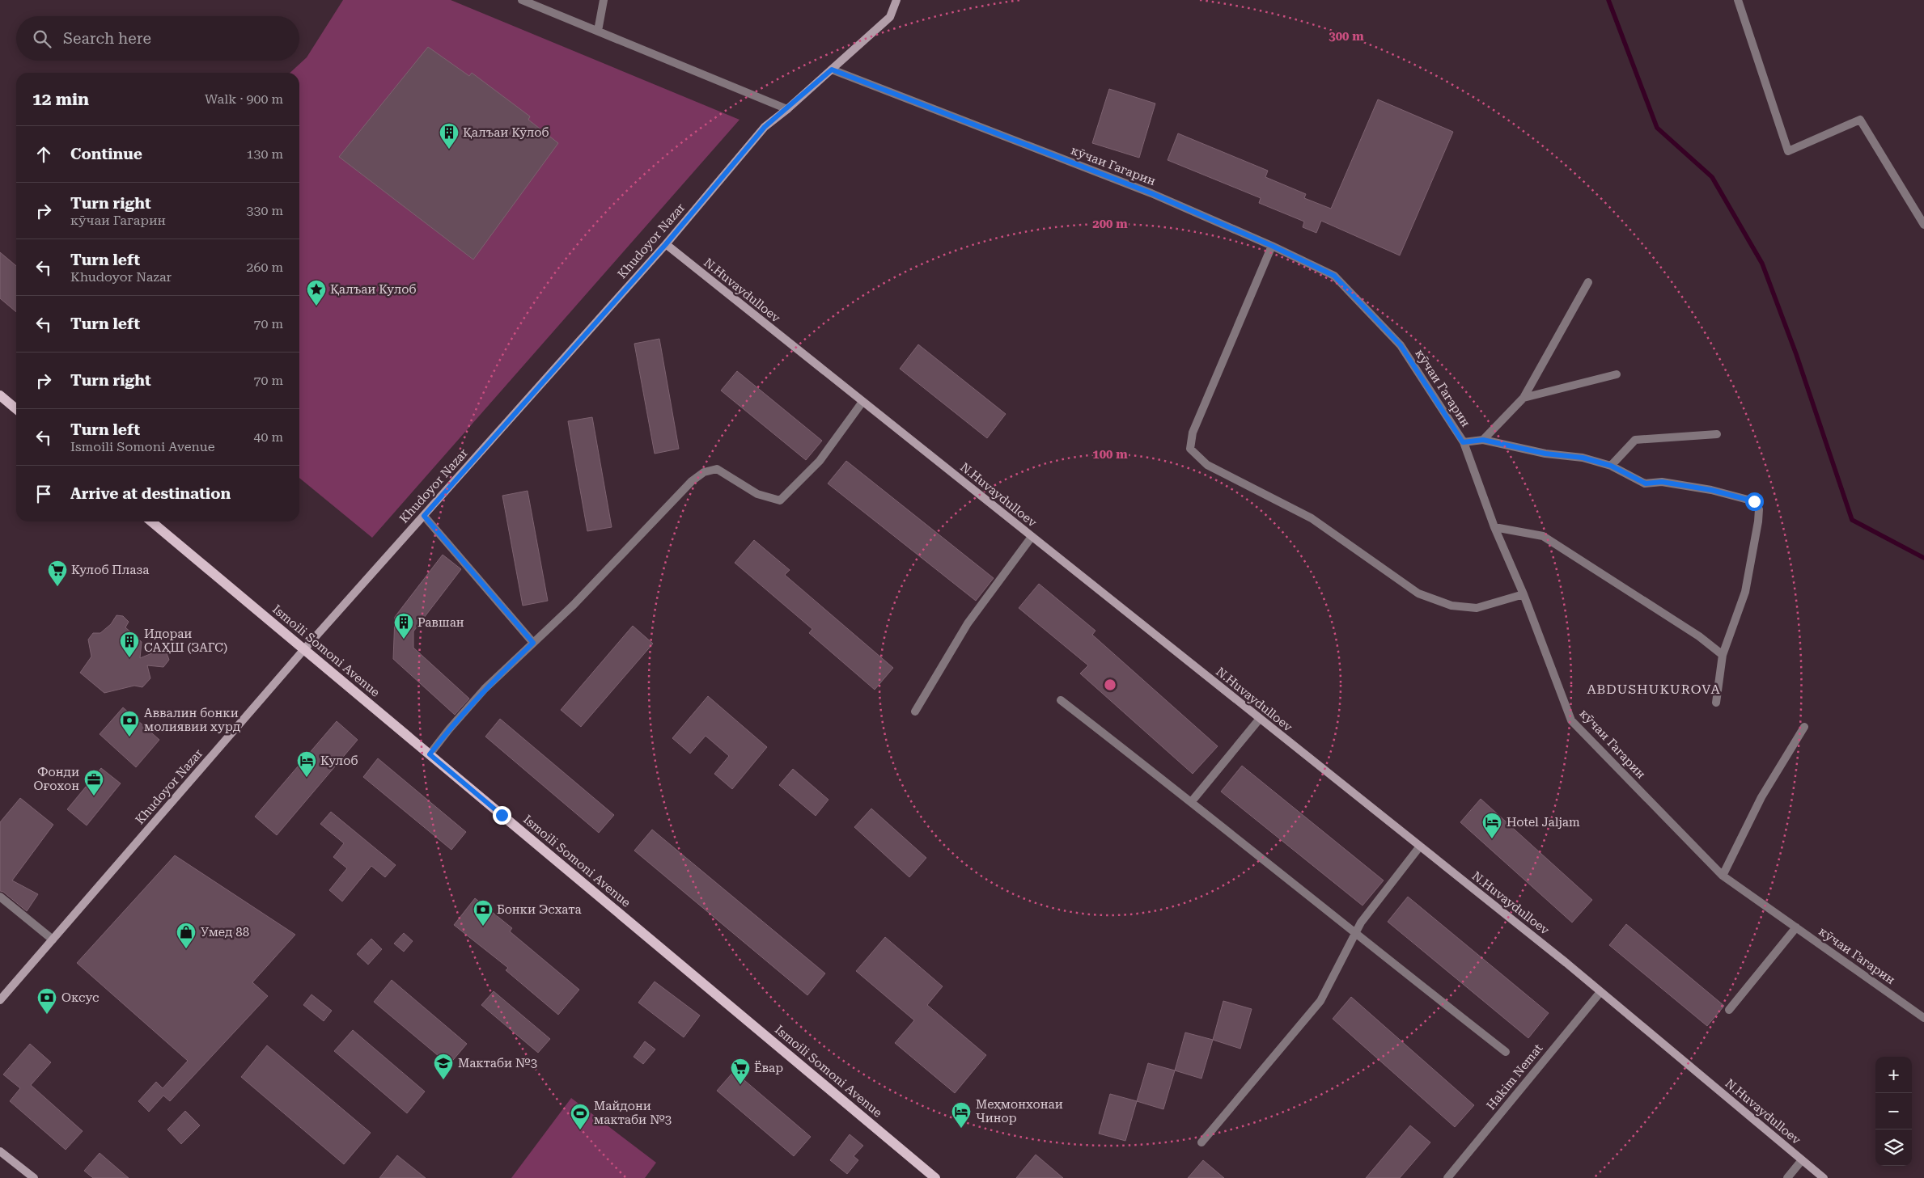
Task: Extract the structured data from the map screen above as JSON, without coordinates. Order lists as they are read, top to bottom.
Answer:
{
  "streets": {
    "main road": ["Ismoili Somoni Avenue"],
    "street": [
      "кӯчаи Гагарин",
      "Khudoyor Nazar",
      "N.Huvaydulloev",
      "Hakim Nemat"
    ]
  },
  "crossings": [
    ["кӯчаи Гагарин", "Khudoyor Nazar"],
    ["Khudoyor Nazar", "N.Huvaydulloev"],
    ["Khudoyor Nazar", "Ismoili Somoni Avenue"],
    ["N.Huvaydulloev", "Hakim Nemat"]
  ],
  "districts": ["ABDUSHUKUROVA"],
  "places": {
    "building": ["Қалъаи Кӯлоб", "Равшан", "Идораи САҲШ (ЗАГС)"],
    "place": ["Қалъаи Кулоб"],
    "supermarket": ["Кулоб Плаза", "Ёвар"],
    "bank": ["Аввалин бонки молиявии хурд", "Бонки Эсхата", "Оксус"],
    "hotel": ["Кулоб", "Hotel Jaljam", "Меҳмонхонаи Чинор"],
    "office": ["Фонди Оғохон"],
    "shop": ["Умед 88"],
    "school or university": ["Мактаби №3"],
    "sports": ["Майдони мактаби №3"]
  },
  "page": {
    "search": "Search here",
    "heading": ["12 min", "Walk · 900 m"],
    "list": [
      ["Continue", "130 m"],
      ["Turn right", "кӯчаи Гагарин", "330 m"],
      ["Turn left", "Khudoyor Nazar", "260 m"],
      ["Turn left", "70 m"],
      ["Turn right", "70 m"],
      ["Turn left", "Ismoili Somoni Avenue", "40 m"],
      "Arrive at destination"
    ],
    "map_buttons": ["+", "−"]
  },
  "rings": ["300 m", "200 m", "100 m"]
}
